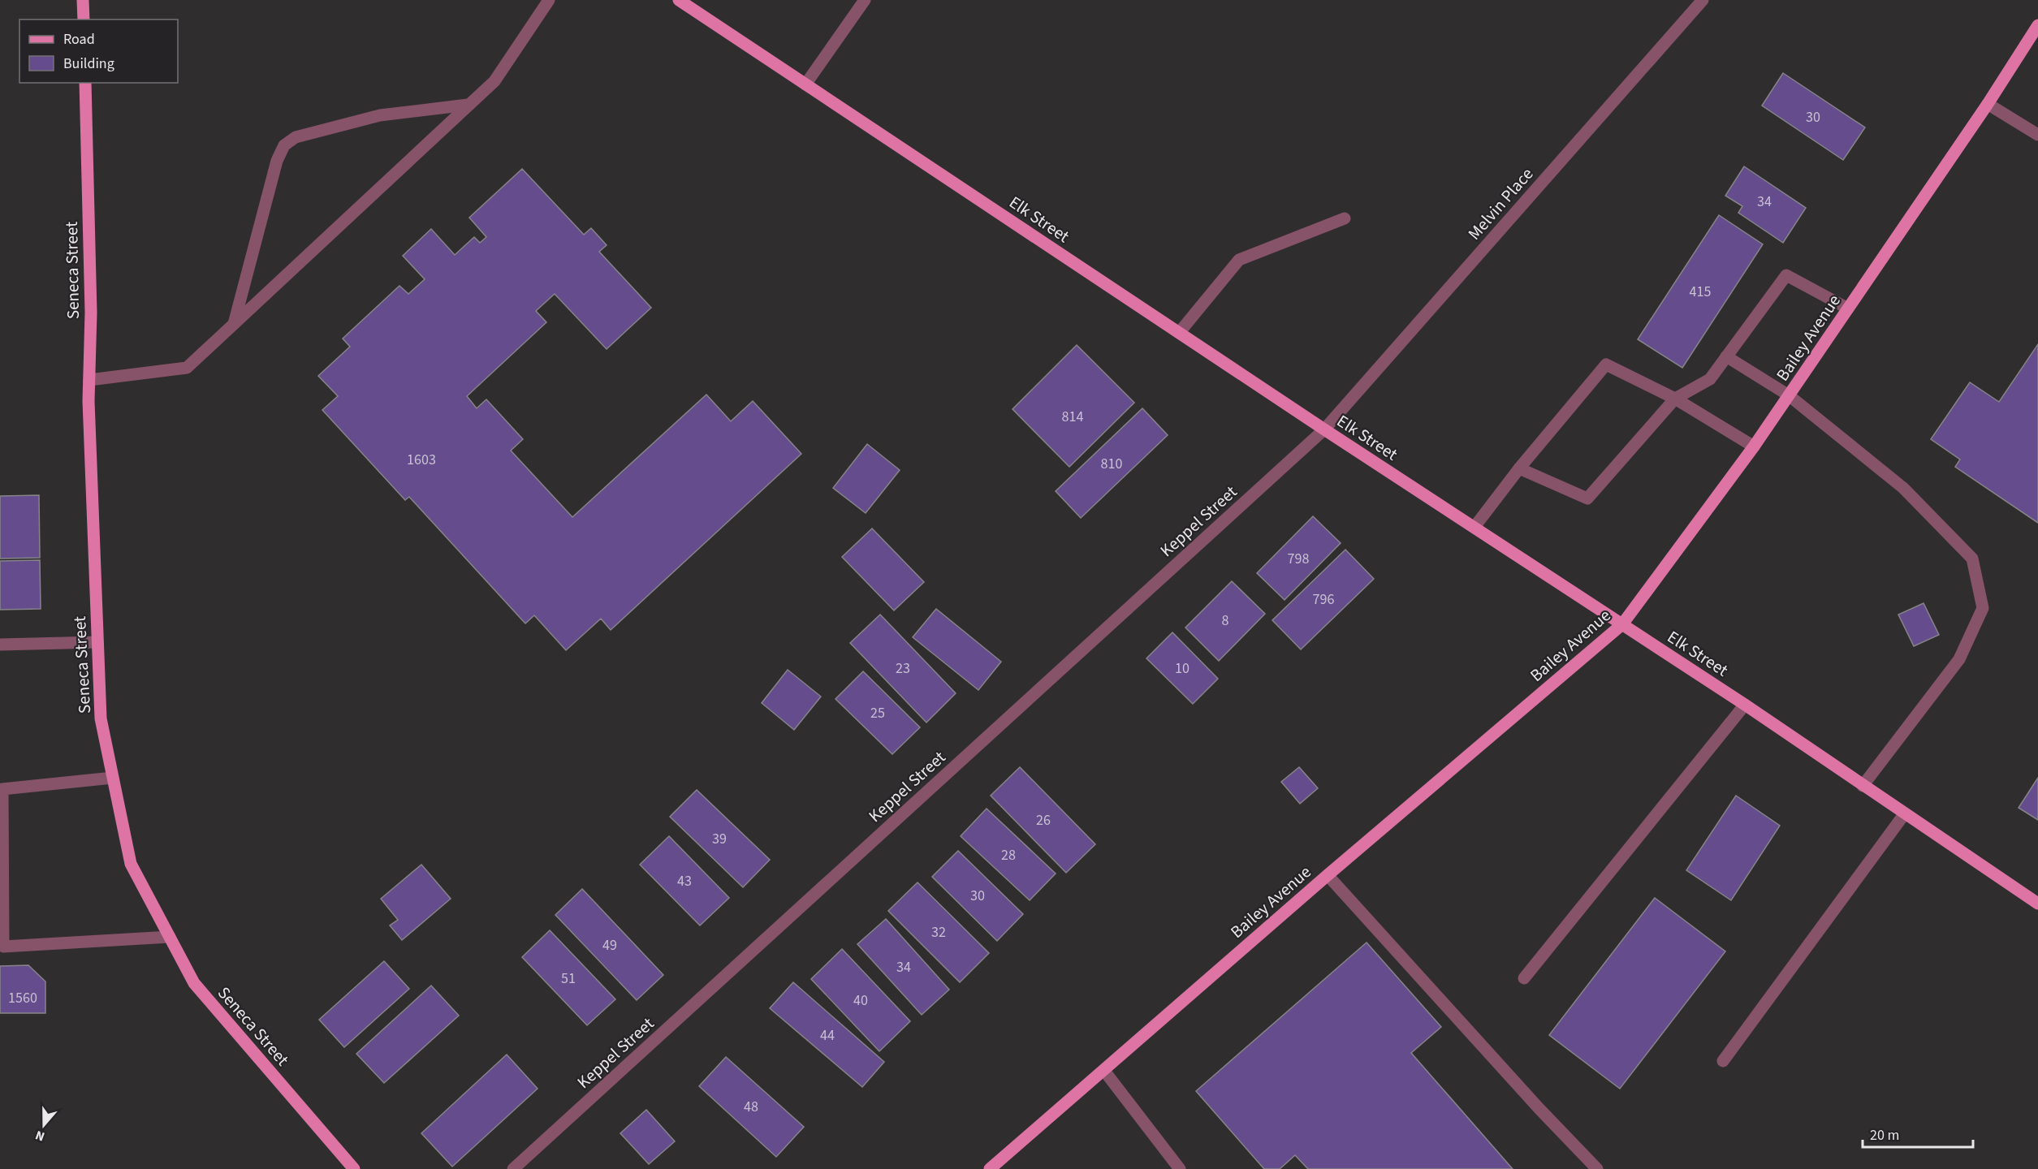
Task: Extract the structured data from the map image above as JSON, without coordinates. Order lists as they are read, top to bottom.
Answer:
{
  "streets": {
    "main road": ["Elk Street", "Seneca Street", "Bailey Avenue"],
    "street": ["Melvin Place", "Keppel Street"]
  },
  "crossings": [
    ["Melvin Place", "Elk Street"],
    ["Melvin Place", "Keppel Street"],
    ["Elk Street", "Bailey Avenue"],
    ["Elk Street", "Keppel Street"]
  ],
  "house_numbers": [
    "30",
    "34",
    "415",
    "814",
    "1603",
    "810",
    "798",
    "796",
    "8",
    "23",
    "10",
    "25",
    "26",
    "39",
    "28",
    "43",
    "30",
    "32",
    "49",
    "34",
    "51",
    "1560",
    "40",
    "44",
    "48"
  ],
  "legend": ["Road", "Building"],
  "scale_bar": "20 m",
  "north": "bottom"
}
